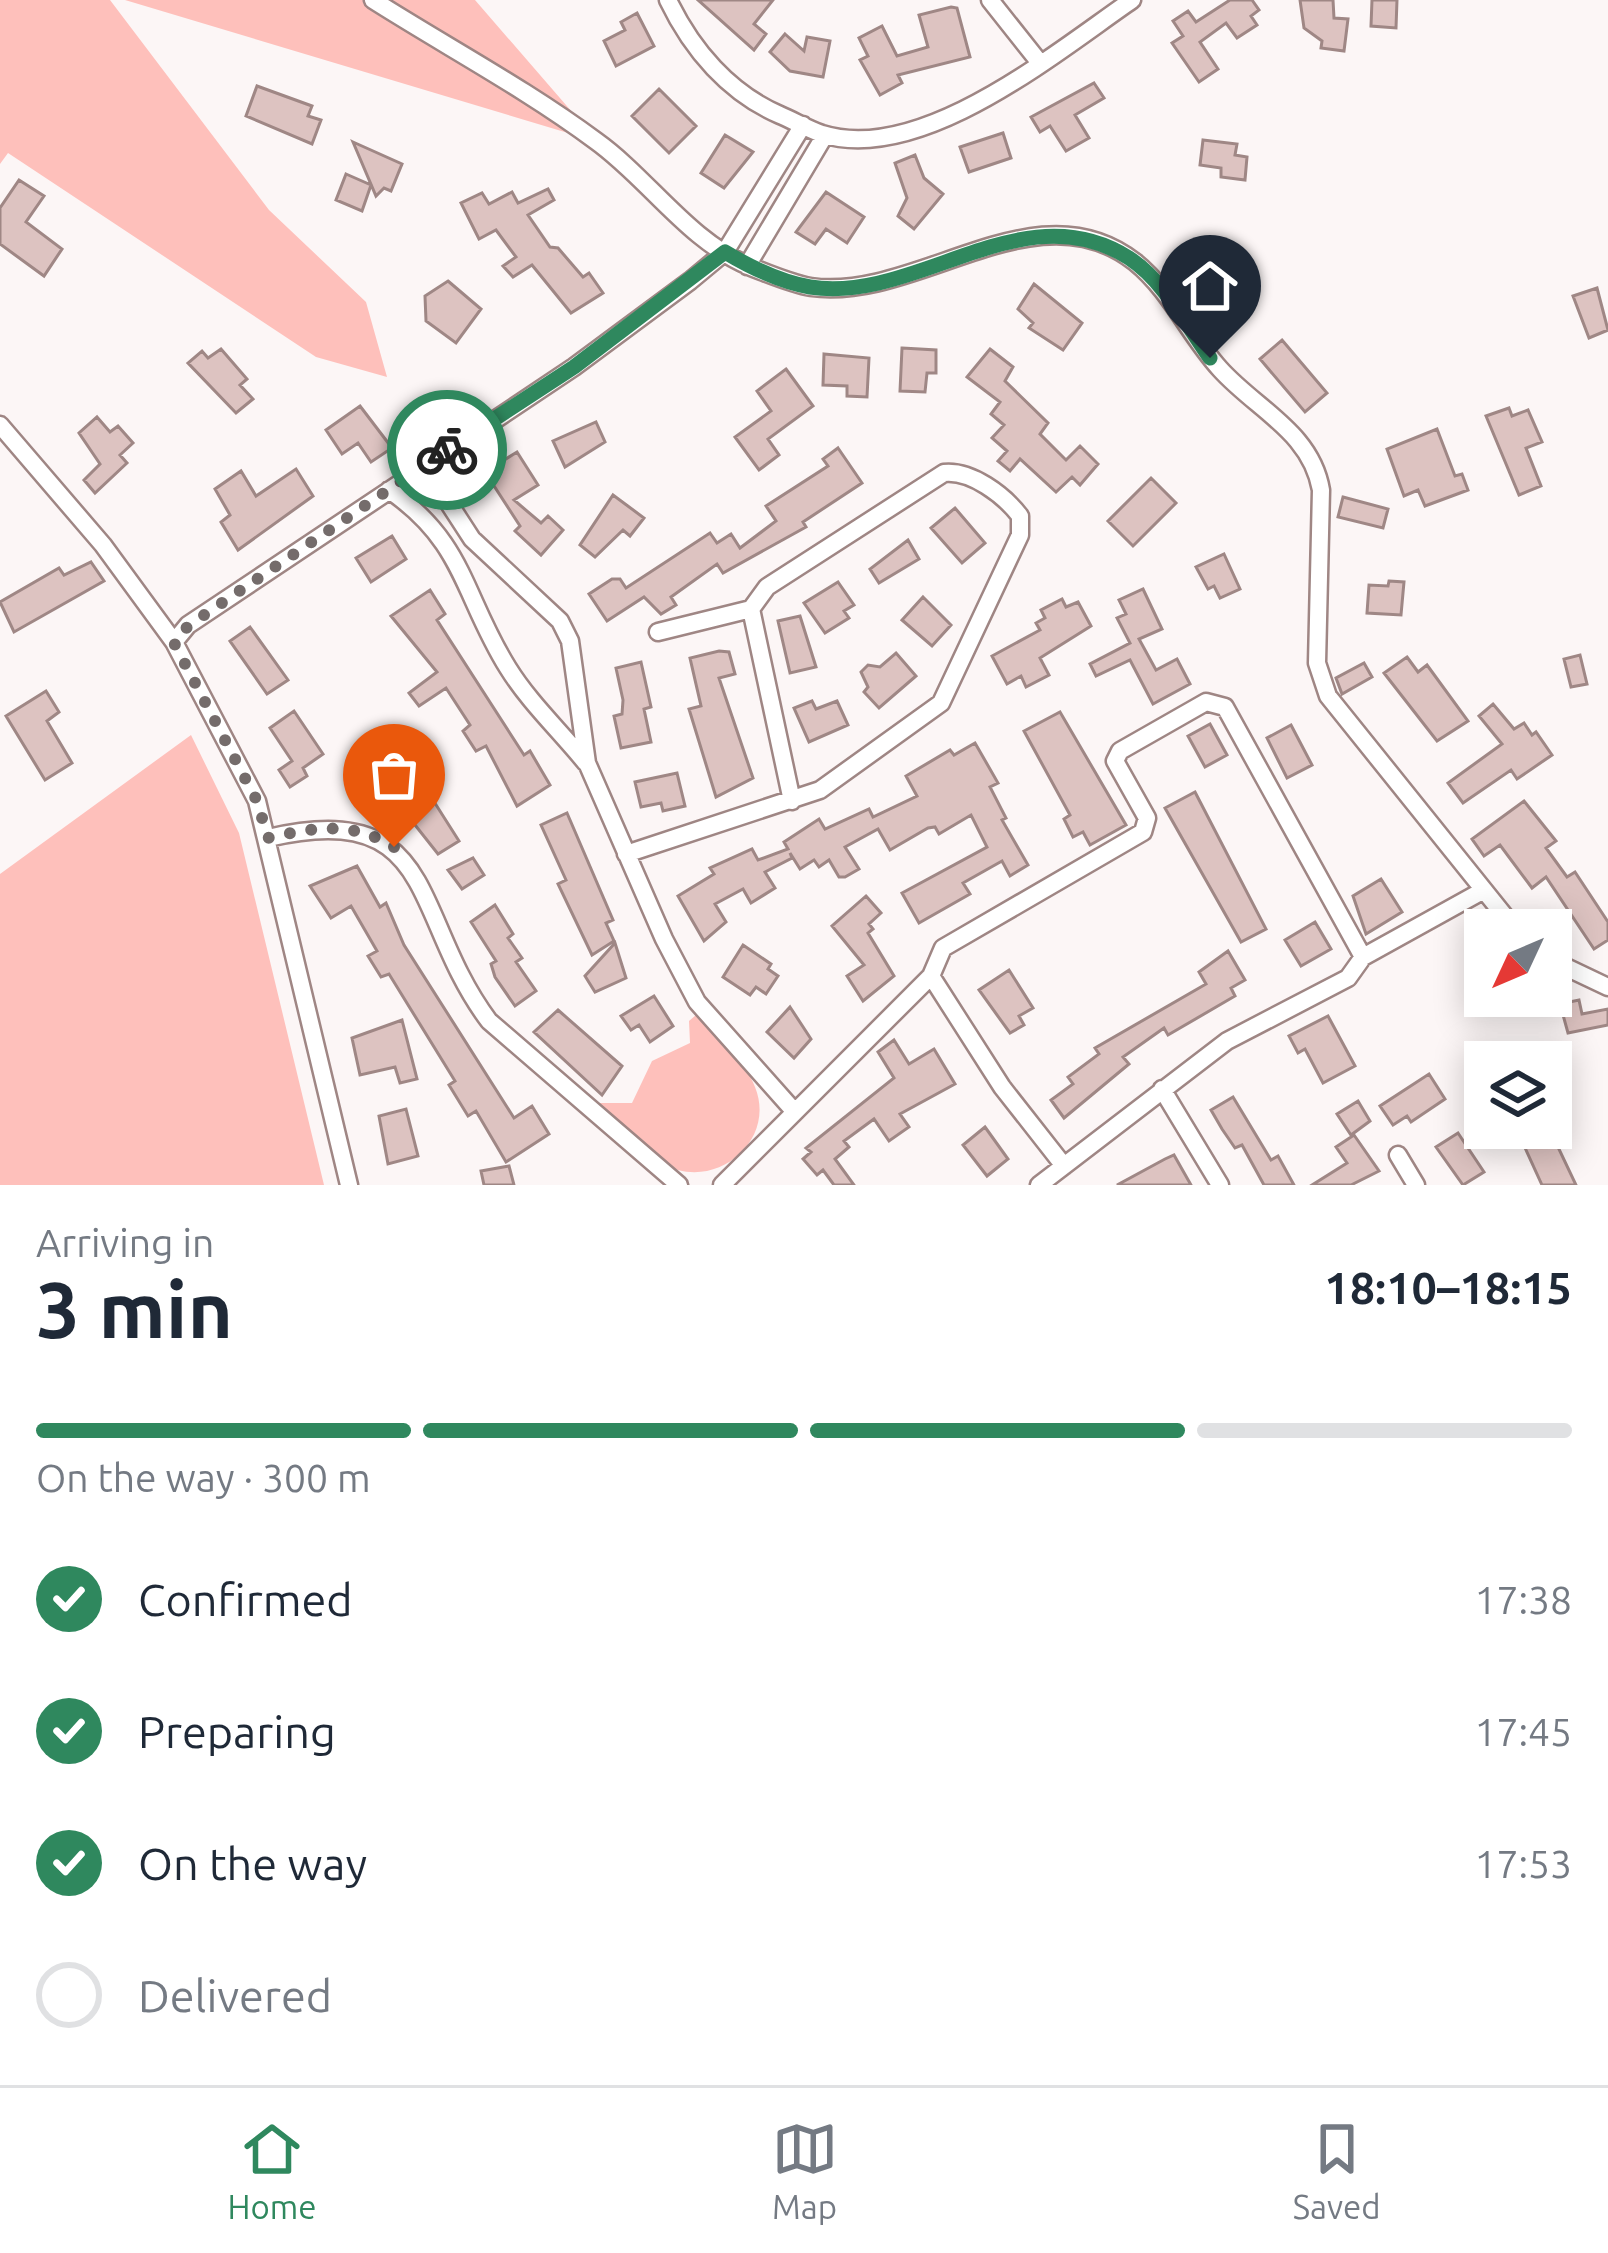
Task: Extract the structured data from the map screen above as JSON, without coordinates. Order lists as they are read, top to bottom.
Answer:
{
  "north": "bottom left",
  "page": {
    "heading": ["3 min", "Arriving in", "18:10–18:15"],
    "bar": "On the way · 300 m",
    "list": [
      ["Confirmed", "17:38"],
      ["Preparing", "17:45"],
      ["On the way", "17:53"],
      "Delivered"
    ],
    "tabs": ["Home", "Map", "Saved"]
  }
}
